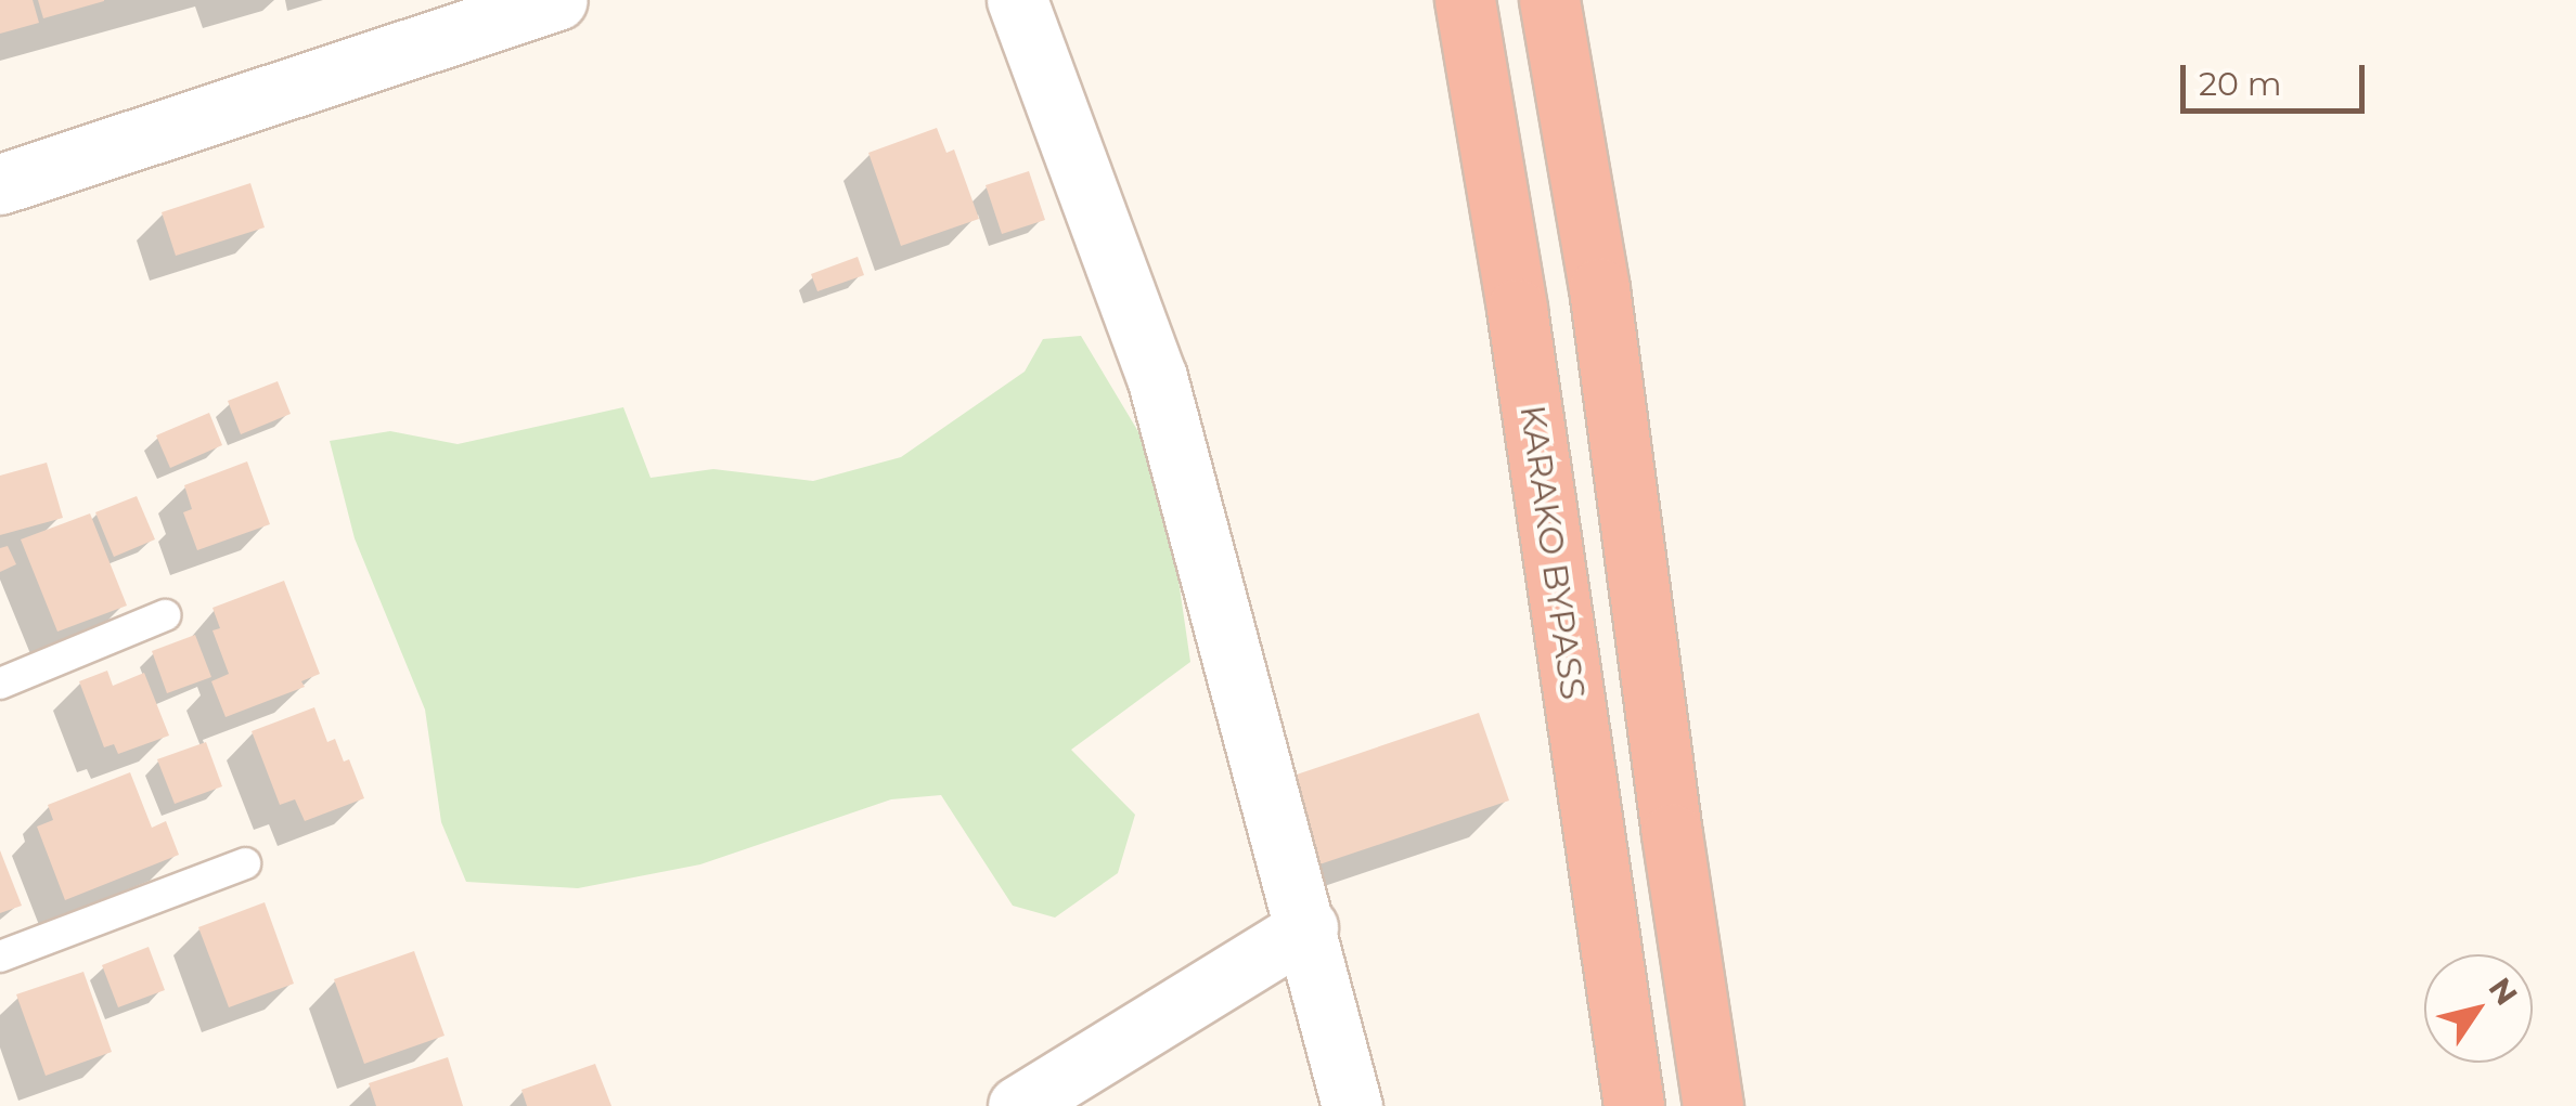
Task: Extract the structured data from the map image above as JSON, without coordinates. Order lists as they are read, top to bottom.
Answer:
{
  "streets": {
    "highway": ["KARAKO BYPASS"]
  },
  "scale_bar": "20 m",
  "north": "top right"
}
